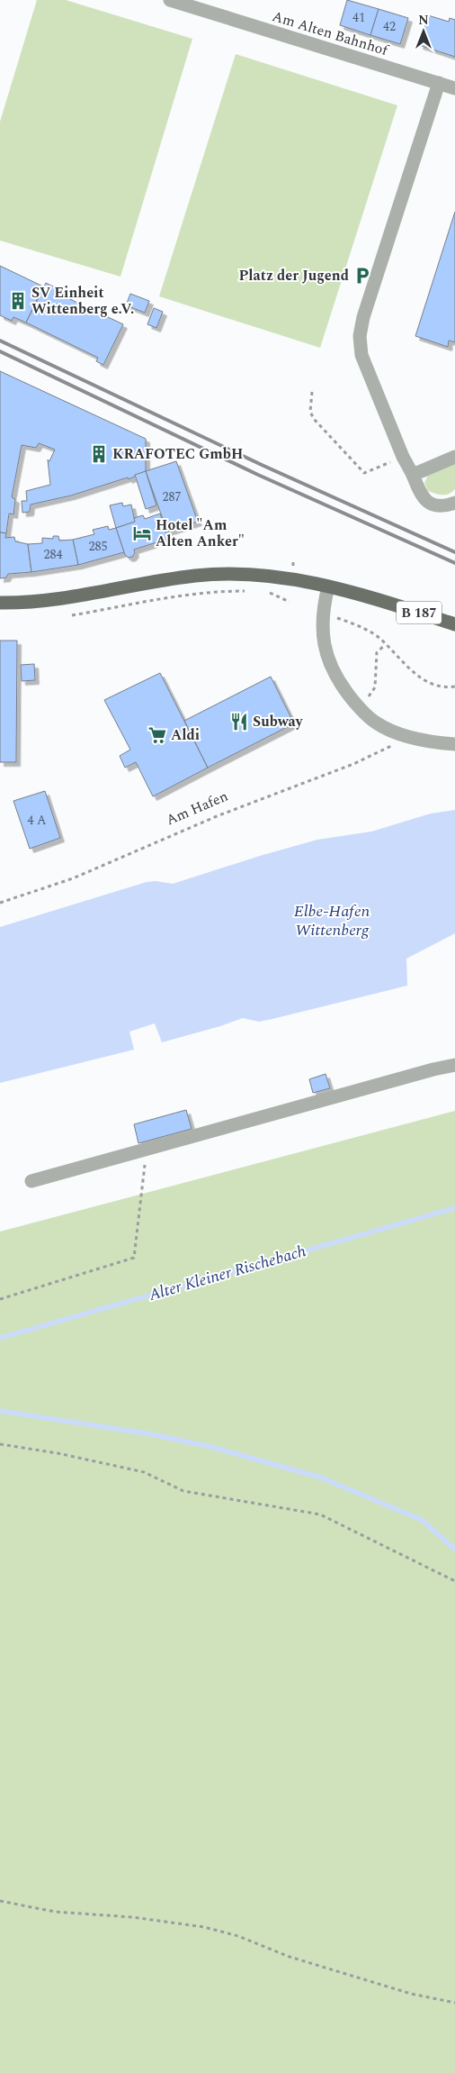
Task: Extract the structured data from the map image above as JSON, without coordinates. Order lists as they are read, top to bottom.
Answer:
{
  "streets": {
    "main road": ["B 187"],
    "street": ["Am Alten Bahnhof"],
    "path": ["Am Hafen"]
  },
  "water": ["Elbe-Hafen Wittenberg", "Alter Kleiner Rischebach"],
  "places": {
    "parking": ["Platz der Jugend"],
    "building": ["SV Einheit Wittenberg e.V.", "KRAFOTEC GmbH"],
    "hotel": ["Hotel \"Am Alten Anker\""],
    "restaurant": ["Subway"],
    "supermarket": ["Aldi"]
  },
  "house_numbers": [
    "41",
    "42",
    "287",
    "285",
    "284",
    "4 A"
  ],
  "north": "top"
}
